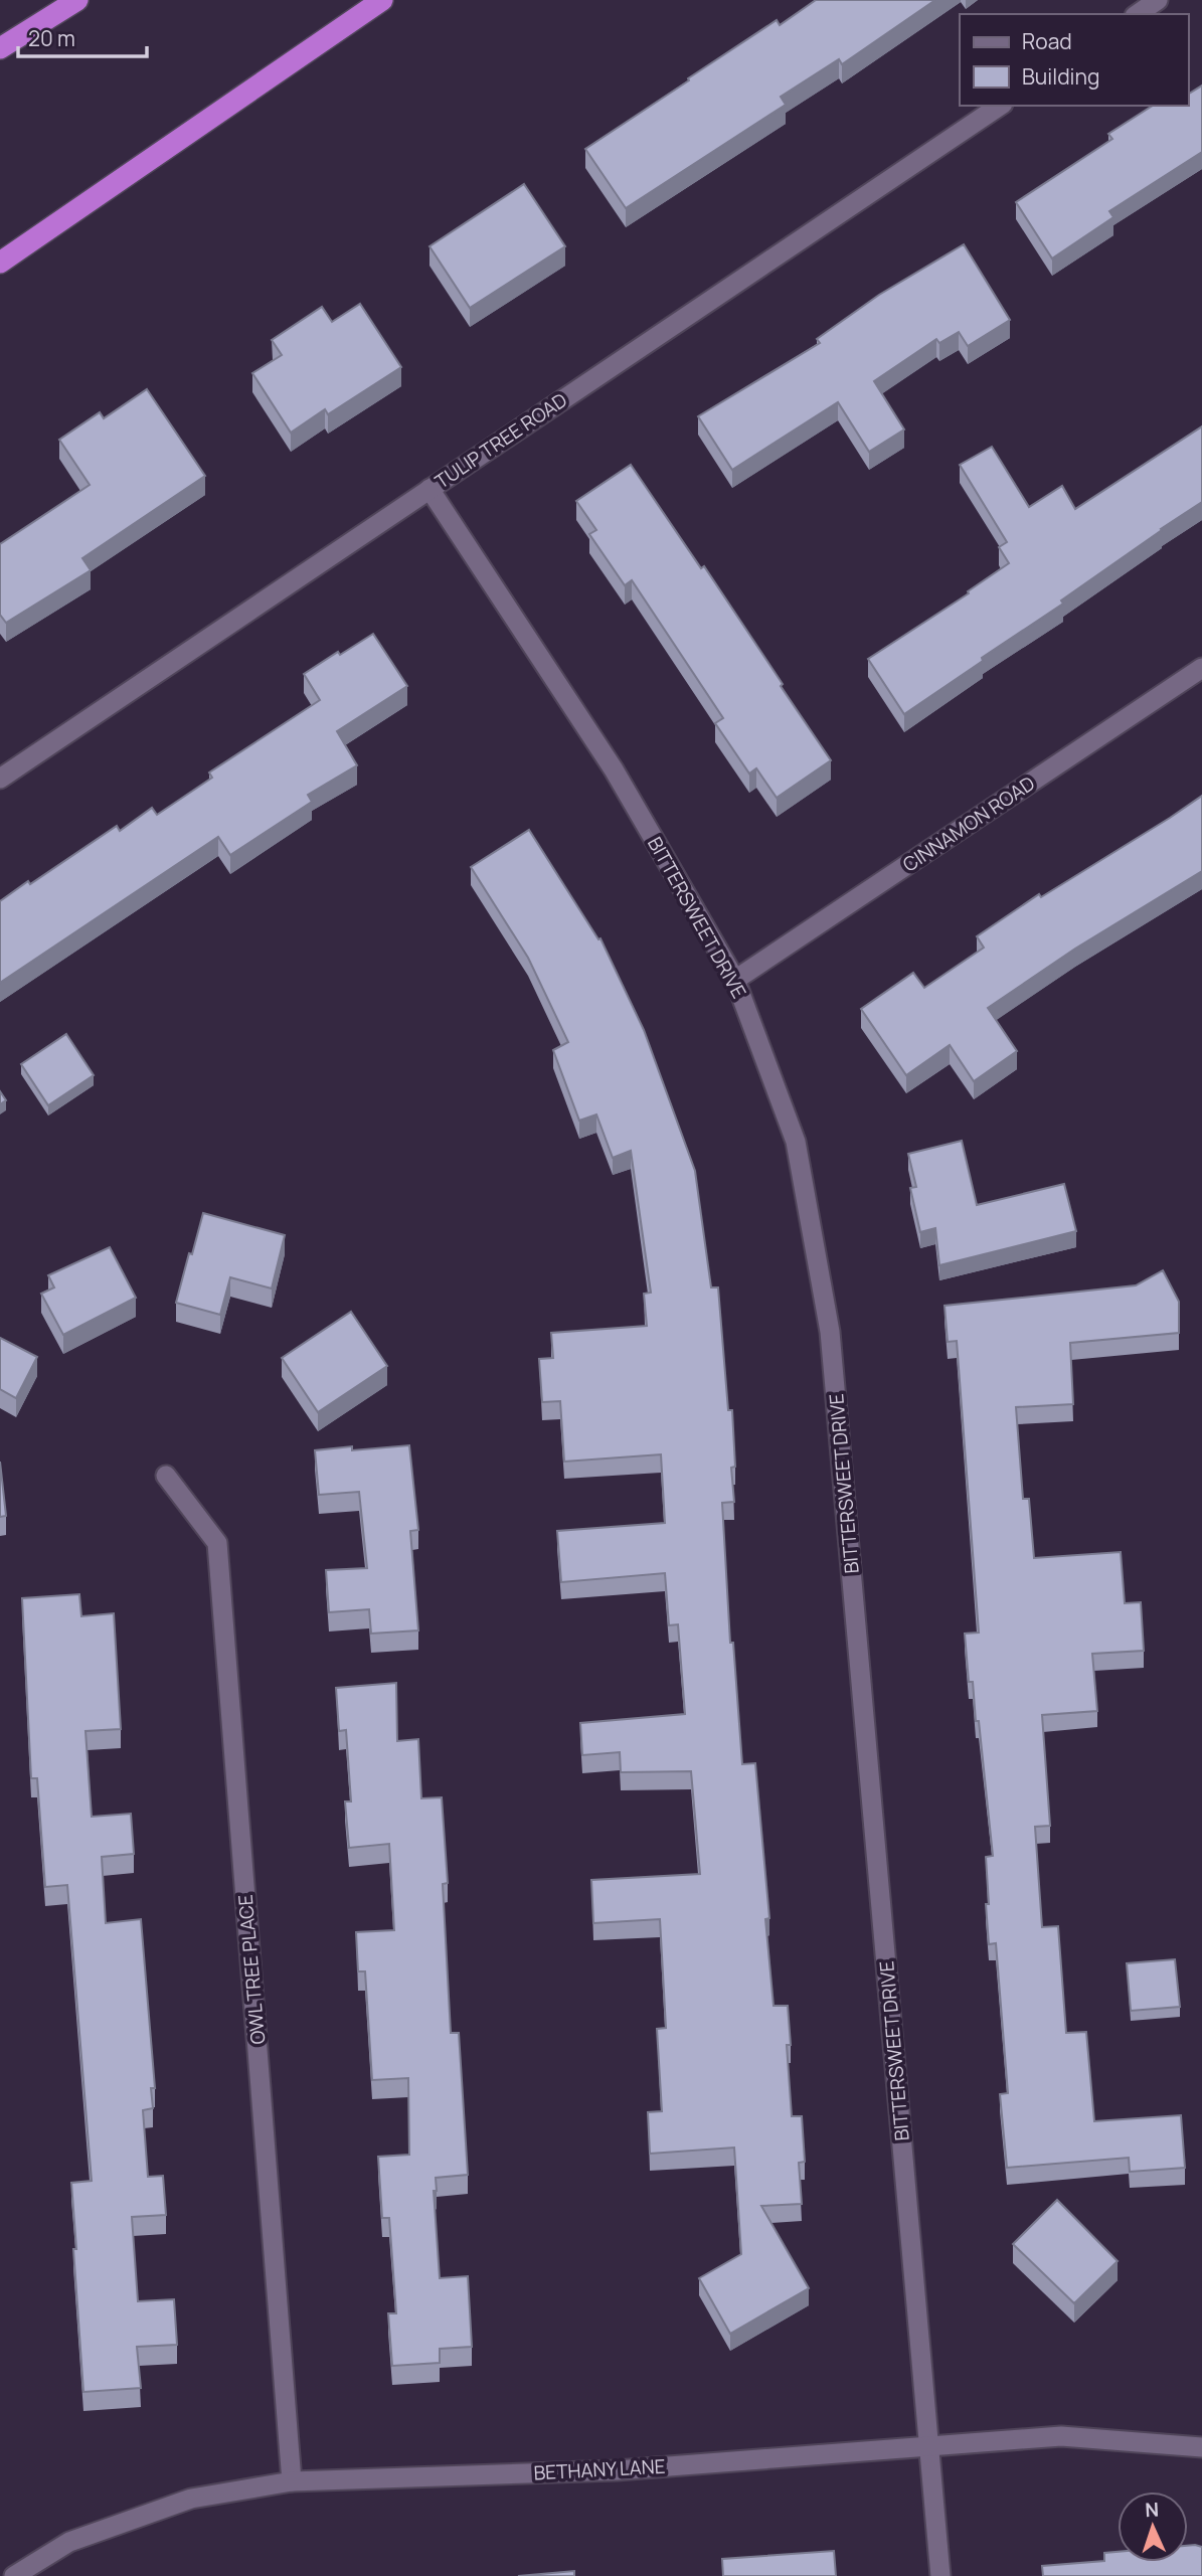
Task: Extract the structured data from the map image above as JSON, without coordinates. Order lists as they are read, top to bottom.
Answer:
{
  "streets": {
    "street": [
      "TULIP TREE ROAD",
      "CINNAMON ROAD",
      "BITTERSWEET DRIVE",
      "OWL TREE PLACE",
      "BETHANY LANE"
    ]
  },
  "crossings": [
    ["TULIP TREE ROAD", "BITTERSWEET DRIVE"],
    ["CINNAMON ROAD", "BITTERSWEET DRIVE"],
    ["BITTERSWEET DRIVE", "BETHANY LANE"],
    ["OWL TREE PLACE", "BETHANY LANE"]
  ],
  "legend": ["Road", "Building"],
  "scale_bar": "20 m",
  "north": "top"
}
